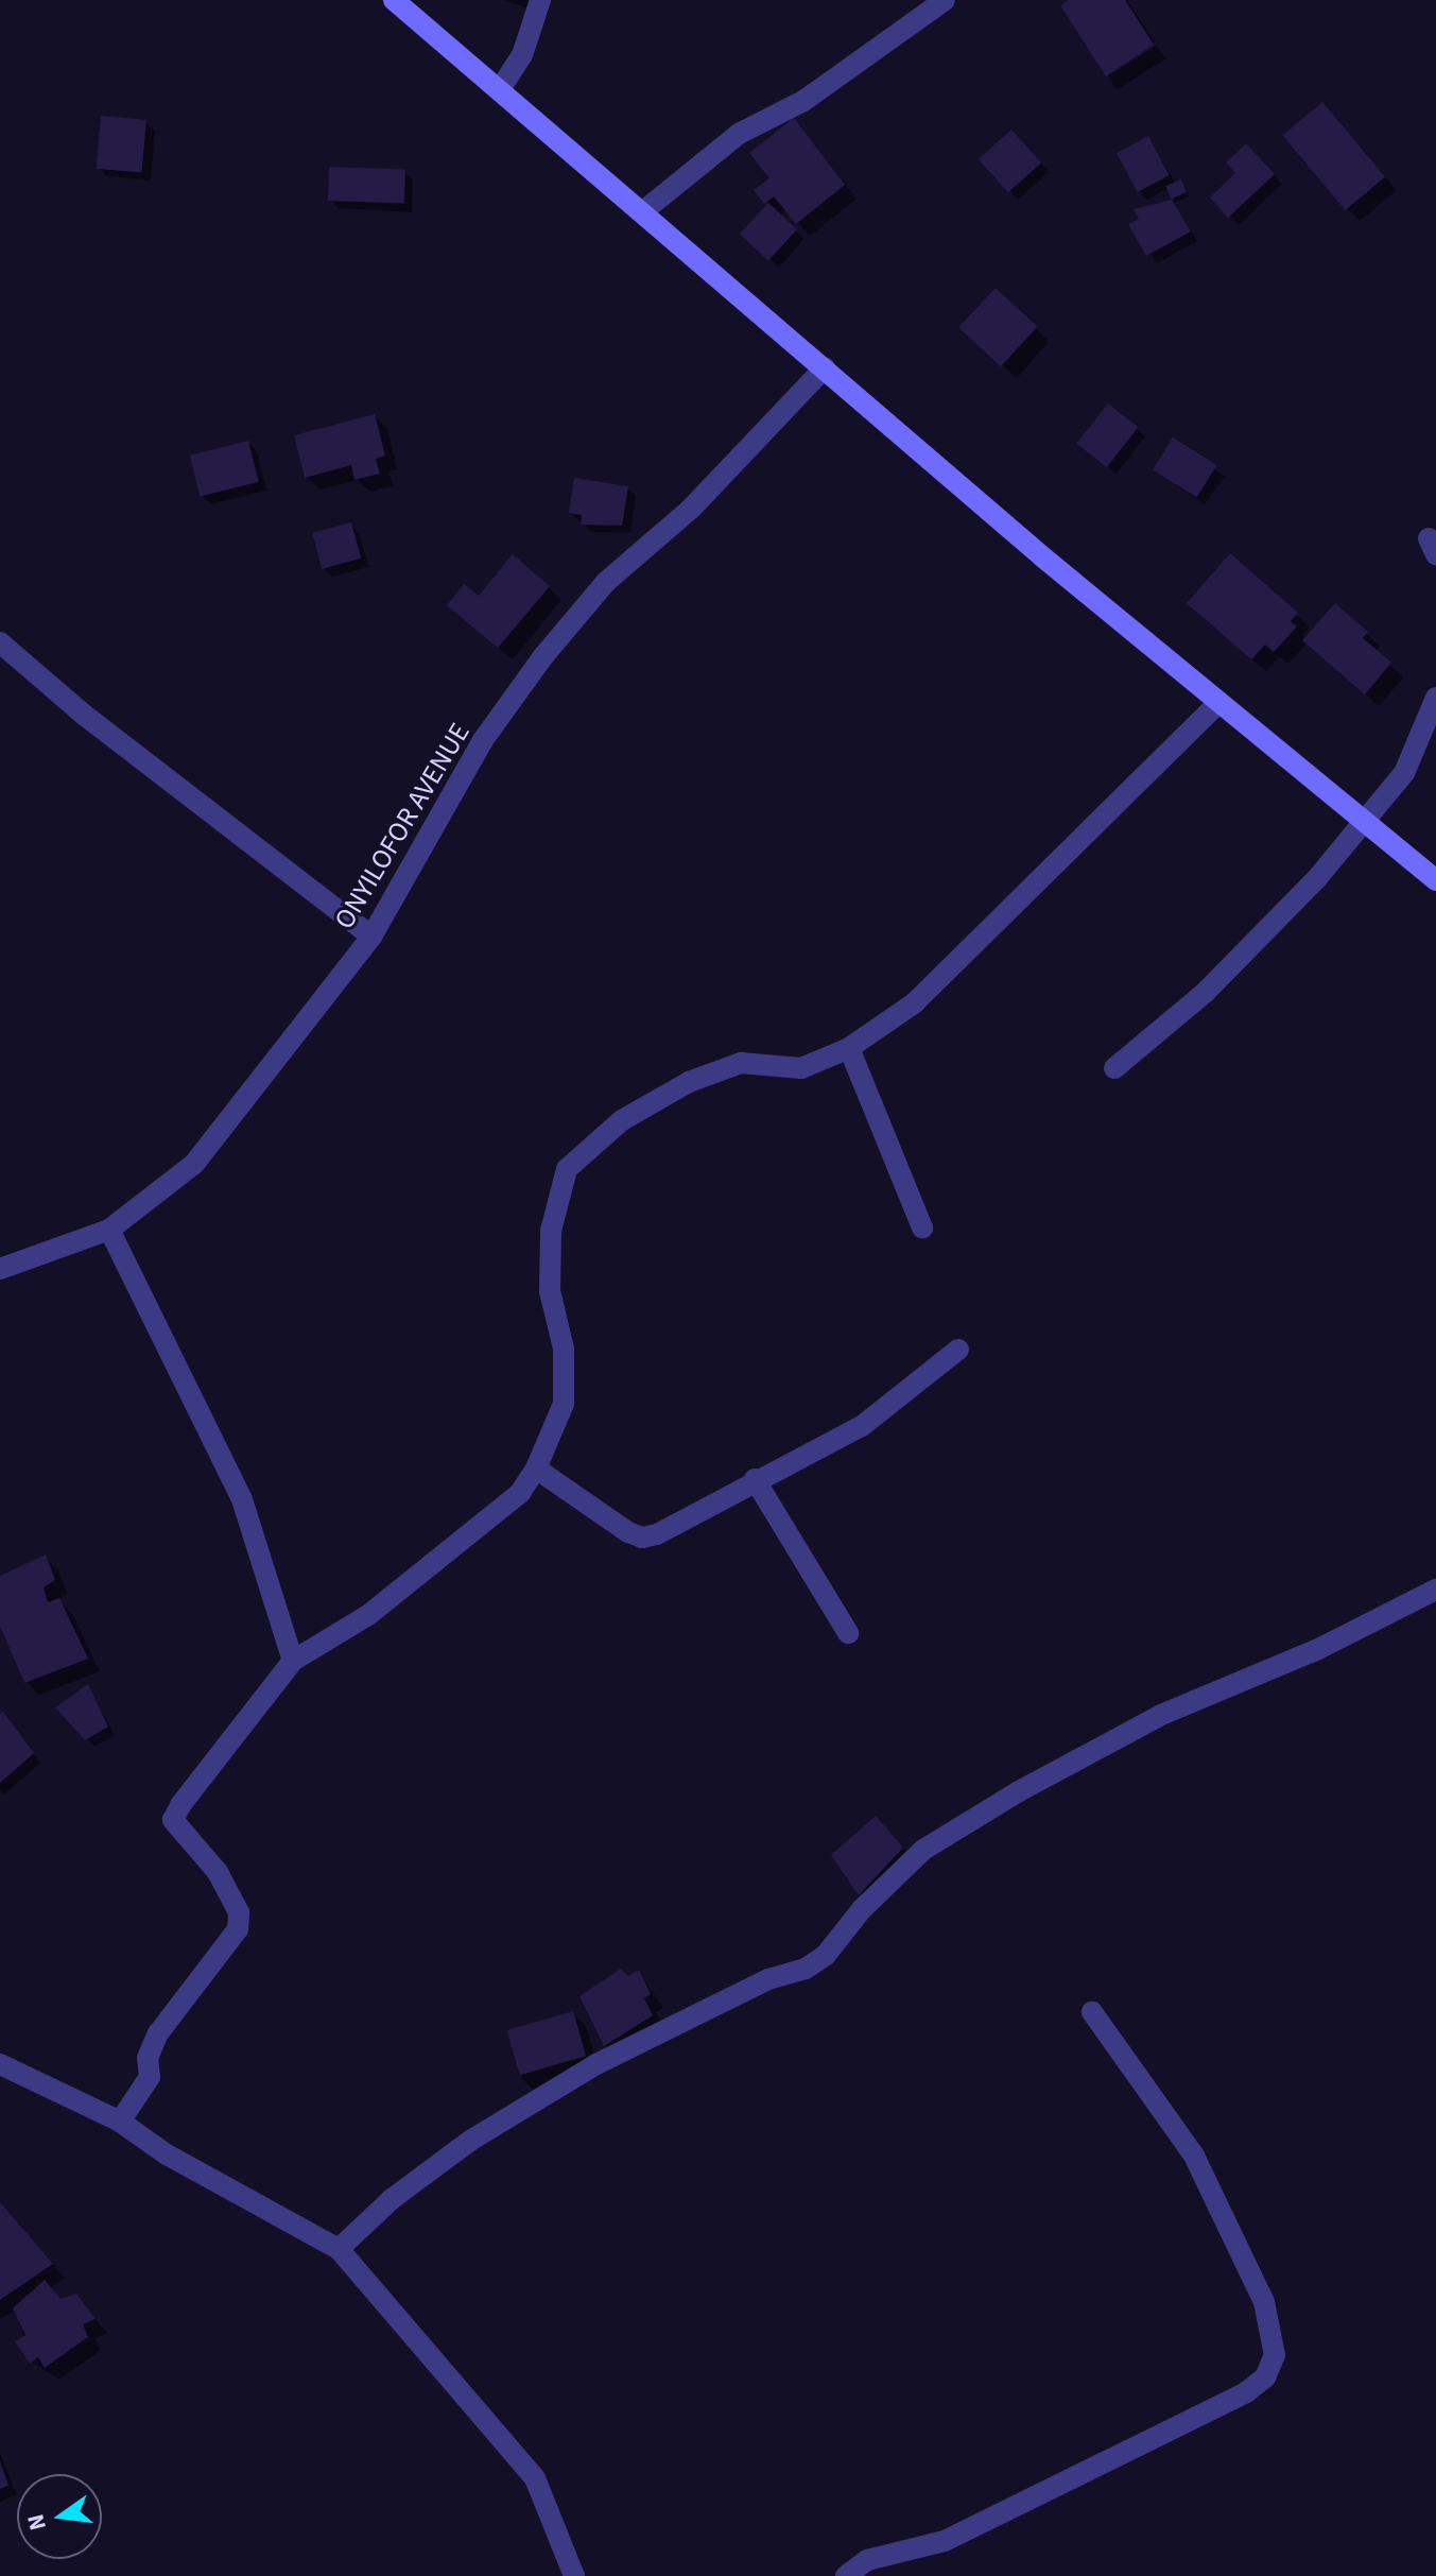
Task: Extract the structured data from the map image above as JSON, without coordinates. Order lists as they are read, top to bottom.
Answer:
{
  "streets": {
    "street": ["ONYILOFOR AVENUE"]
  },
  "north": "left"
}
